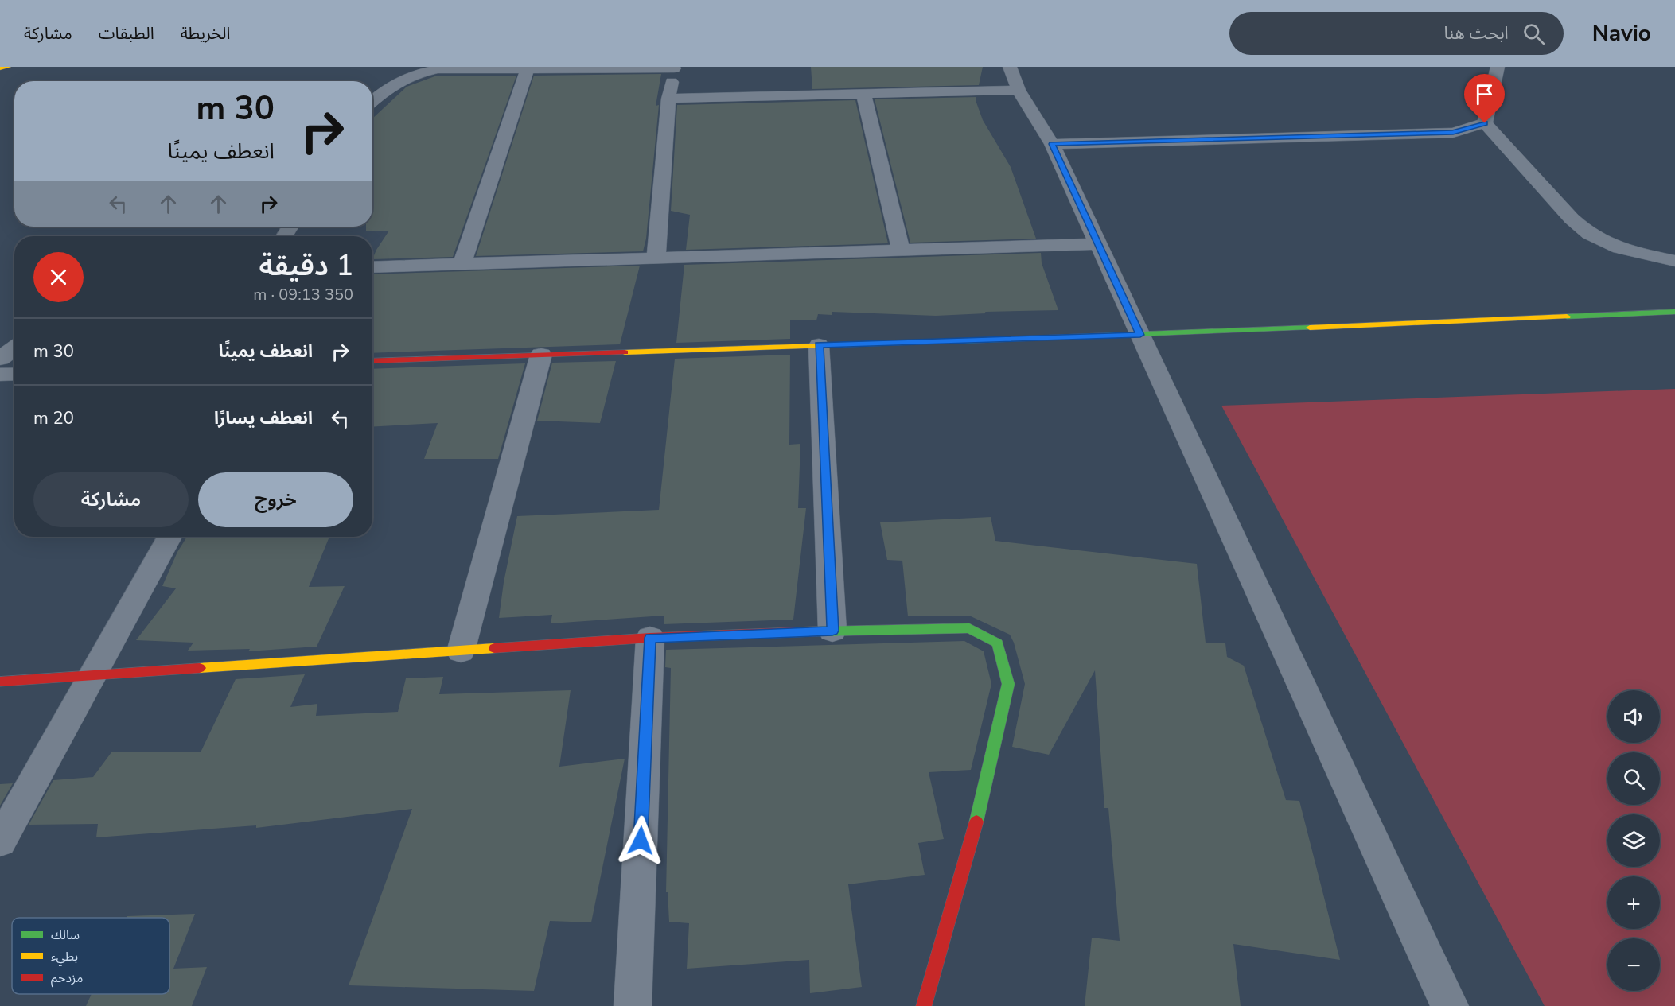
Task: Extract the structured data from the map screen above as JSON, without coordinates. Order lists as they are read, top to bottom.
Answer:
{
  "legend": ["سالك", "بطيء", "مزدحم"],
  "page": {
    "header": "Navio",
    "search": "ابحث هنا",
    "nav": ["الخريطة", "الطبقات", "مشاركة"],
    "turn": ["30 m", "انعطف يمينًا"],
    "heading": ["1 دقيقة", "350 m · 09:13"],
    "list": [
      {
        "name": "انعطف يمينًا",
        "value": "30 m"
      },
      {
        "name": "انعطف يسارًا",
        "value": "20 m"
      }
    ],
    "buttons": ["خروج", "مشاركة"],
    "map_buttons": ["+", "−"]
  }
}
